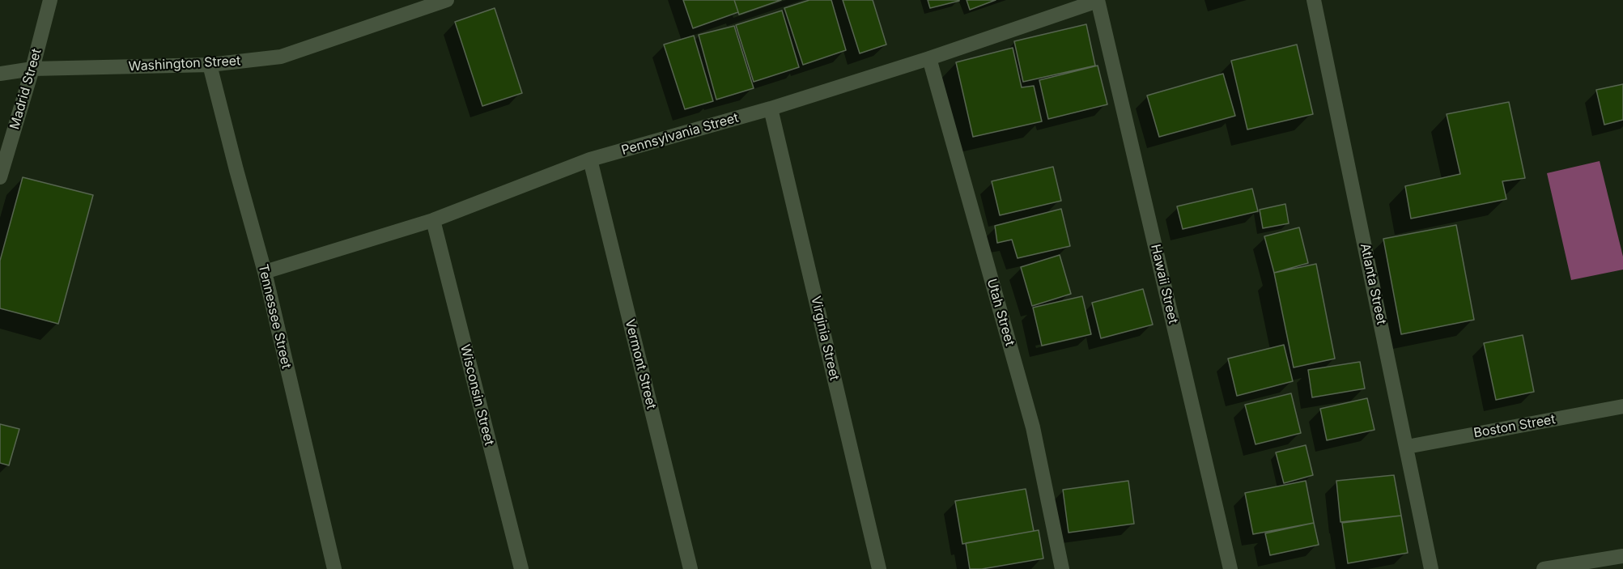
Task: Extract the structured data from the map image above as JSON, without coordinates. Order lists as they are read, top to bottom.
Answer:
{
  "streets": {
    "street": [
      "Washington Street",
      "Madrid Street",
      "Pennsylvania Street",
      "Hawaii Street",
      "Atlanta Street",
      "Utah Street",
      "Tennessee Street",
      "Virginia Street",
      "Vermont Street",
      "Wisconsin Street",
      "Boston Street"
    ]
  },
  "crossings": [
    ["Washington Street", "Madrid Street"],
    ["Washington Street", "Tennessee Street"],
    ["Pennsylvania Street", "Hawaii Street"],
    ["Pennsylvania Street", "Utah Street"],
    ["Pennsylvania Street", "Tennessee Street"],
    ["Pennsylvania Street", "Virginia Street"],
    ["Pennsylvania Street", "Vermont Street"],
    ["Pennsylvania Street", "Wisconsin Street"],
    ["Atlanta Street", "Boston Street"]
  ]
}
